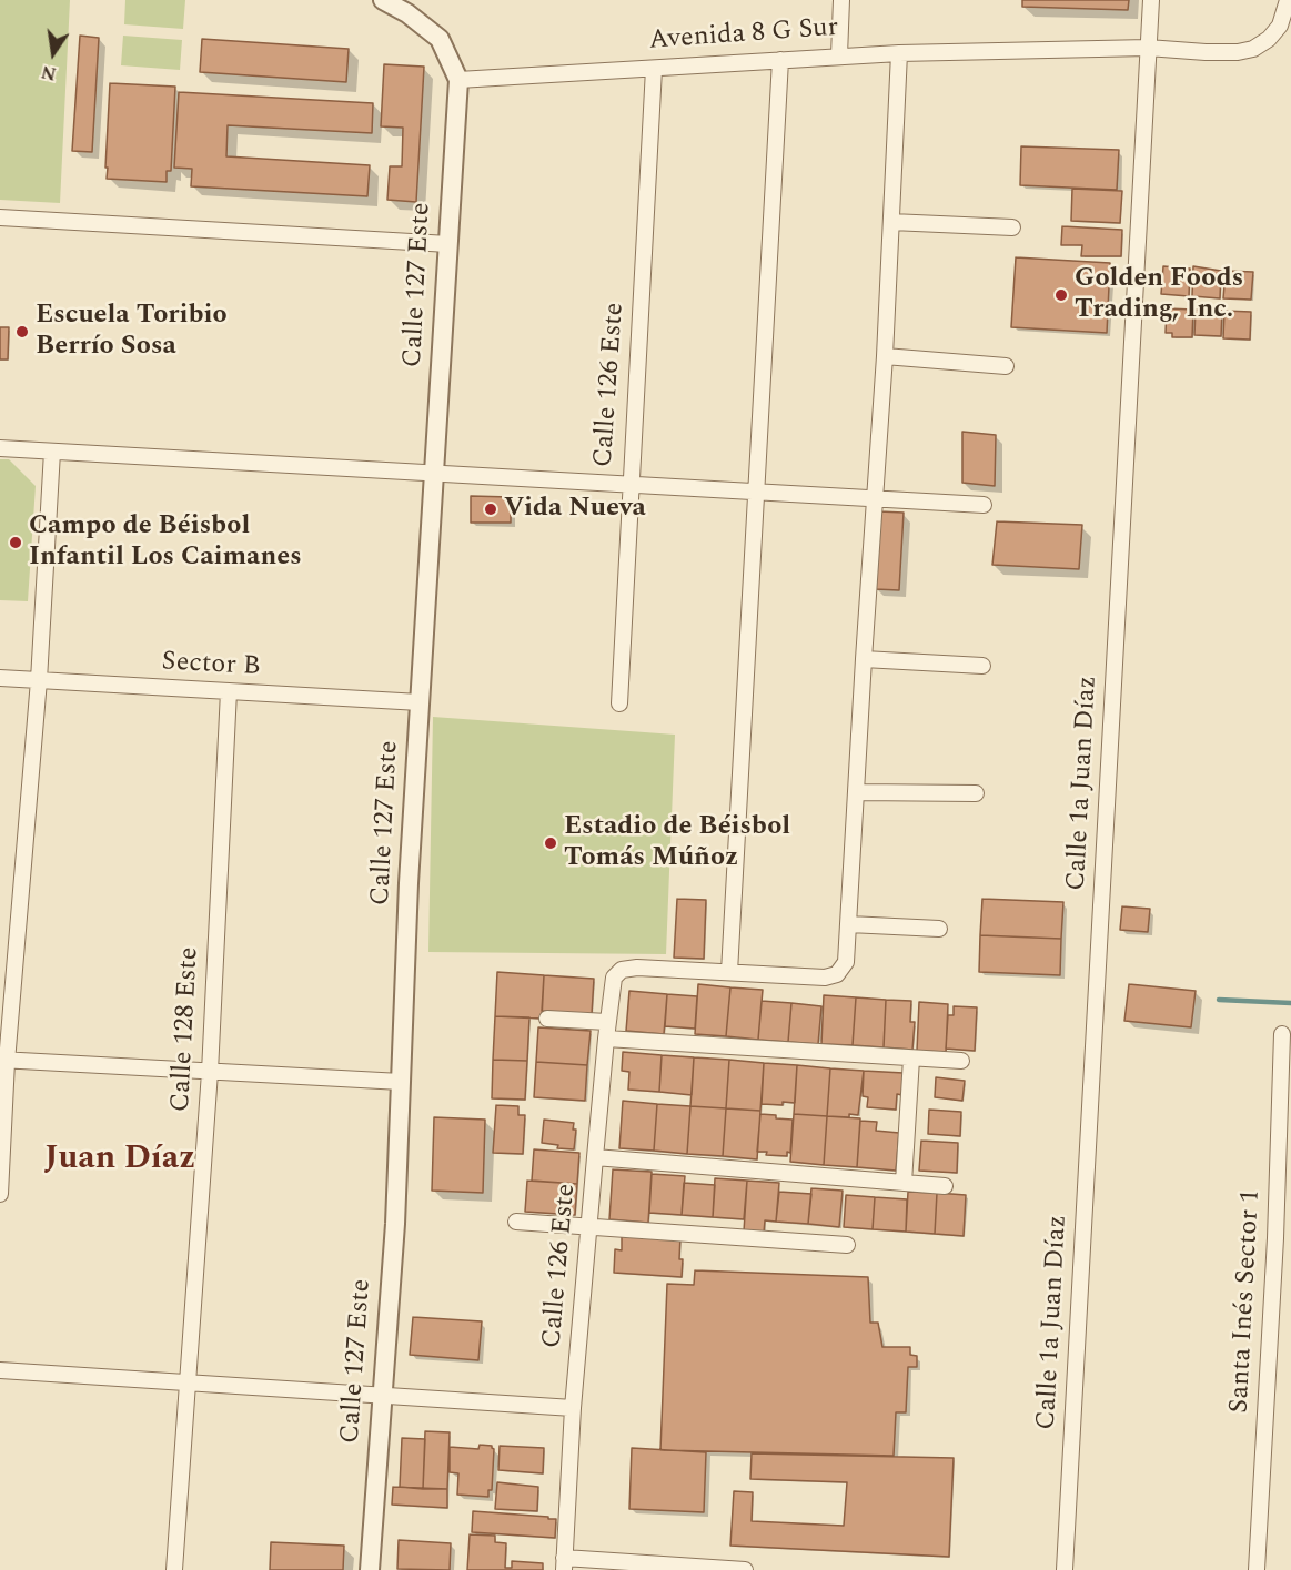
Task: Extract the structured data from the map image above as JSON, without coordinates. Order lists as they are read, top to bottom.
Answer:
{
  "streets": {
    "street": [
      "Avenida 8 G Sur",
      "Calle 127 Este",
      "Calle 126 Este",
      "Sector B",
      "Calle 1a Juan Díaz",
      "Calle 128 Este",
      "Santa Inés Sector 1"
    ]
  },
  "crossings": [
    ["Avenida 8 G Sur", "Calle 127 Este"],
    ["Avenida 8 G Sur", "Calle 126 Este"],
    ["Avenida 8 G Sur", "Calle 1a Juan Díaz"],
    ["Calle 127 Este", "Sector B"],
    ["Sector B", "Calle 128 Este"]
  ],
  "districts": ["Juan Díaz"],
  "places": [
    "Golden Foods Trading, Inc.",
    "Escuela Toribio Berrío Sosa",
    "Vida Nueva",
    "Campo de Béisbol Infantil Los Caimanes",
    "Estadio de Béisbol Tomás Múñoz"
  ],
  "north": "bottom"
}
